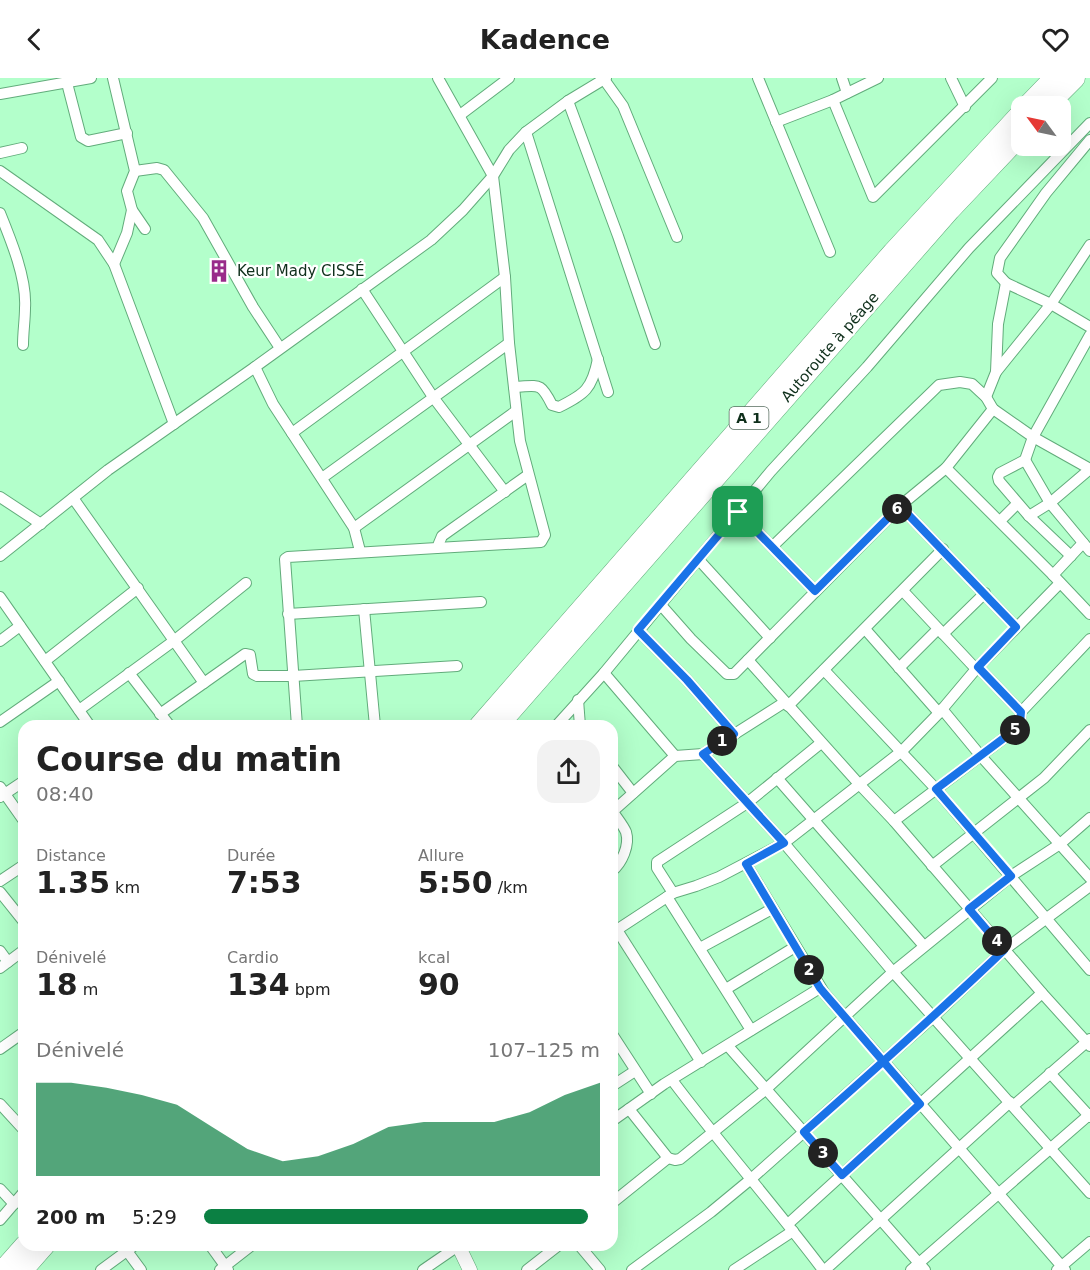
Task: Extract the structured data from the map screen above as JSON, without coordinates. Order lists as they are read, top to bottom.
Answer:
{
  "streets": {
    "highway": ["Autoroute à péage", "A 1"]
  },
  "places": {
    "building": ["Keur Mady CISSÉ"]
  },
  "north": "top left",
  "page": {
    "header": "Kadence",
    "pins": [
      "6",
      "5",
      "1",
      "4",
      "2",
      "3"
    ],
    "heading": ["Course du matin", "08:40"],
    "stats": [
      ["Distance", "1.35 km"],
      ["Durée", "7:53"],
      ["Allure", "5:50 /km"],
      ["Dénivelé", "18 m"],
      ["Cardio", "134 bpm"],
      ["kcal", "90"]
    ],
    "chart": ["Dénivelé", "107–125 m"],
    "list": [
      {
        "name": "200 m",
        "note": "5:29"
      }
    ]
  }
}
